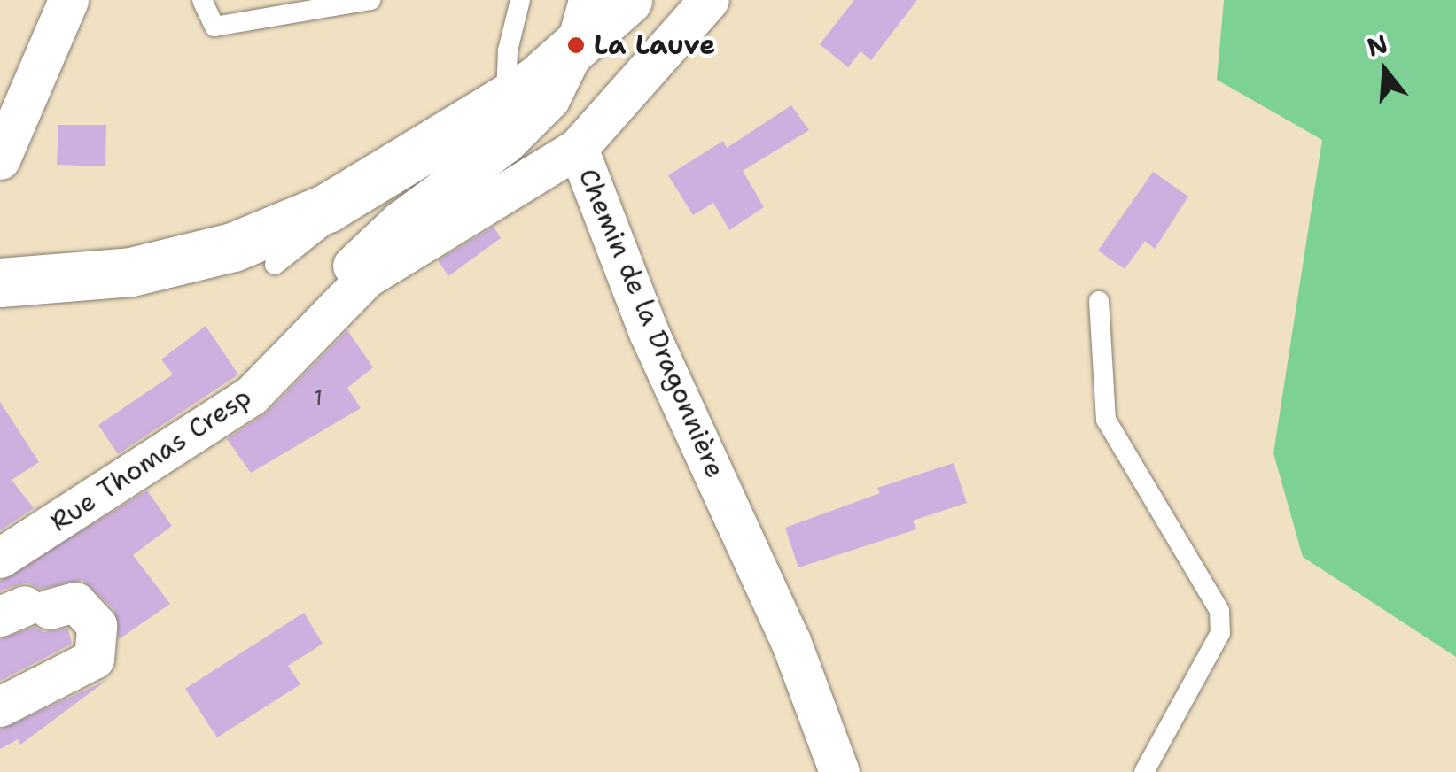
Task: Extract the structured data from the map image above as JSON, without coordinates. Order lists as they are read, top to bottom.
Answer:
{
  "streets": {
    "street": ["Chemin de la Dragonnière", "Rue Thomas Cresp"]
  },
  "crossings": [
    ["Chemin de la Dragonnière", "Rue Thomas Cresp"]
  ],
  "places": ["La Lauve"],
  "house_numbers": ["1"],
  "north": "top"
}
